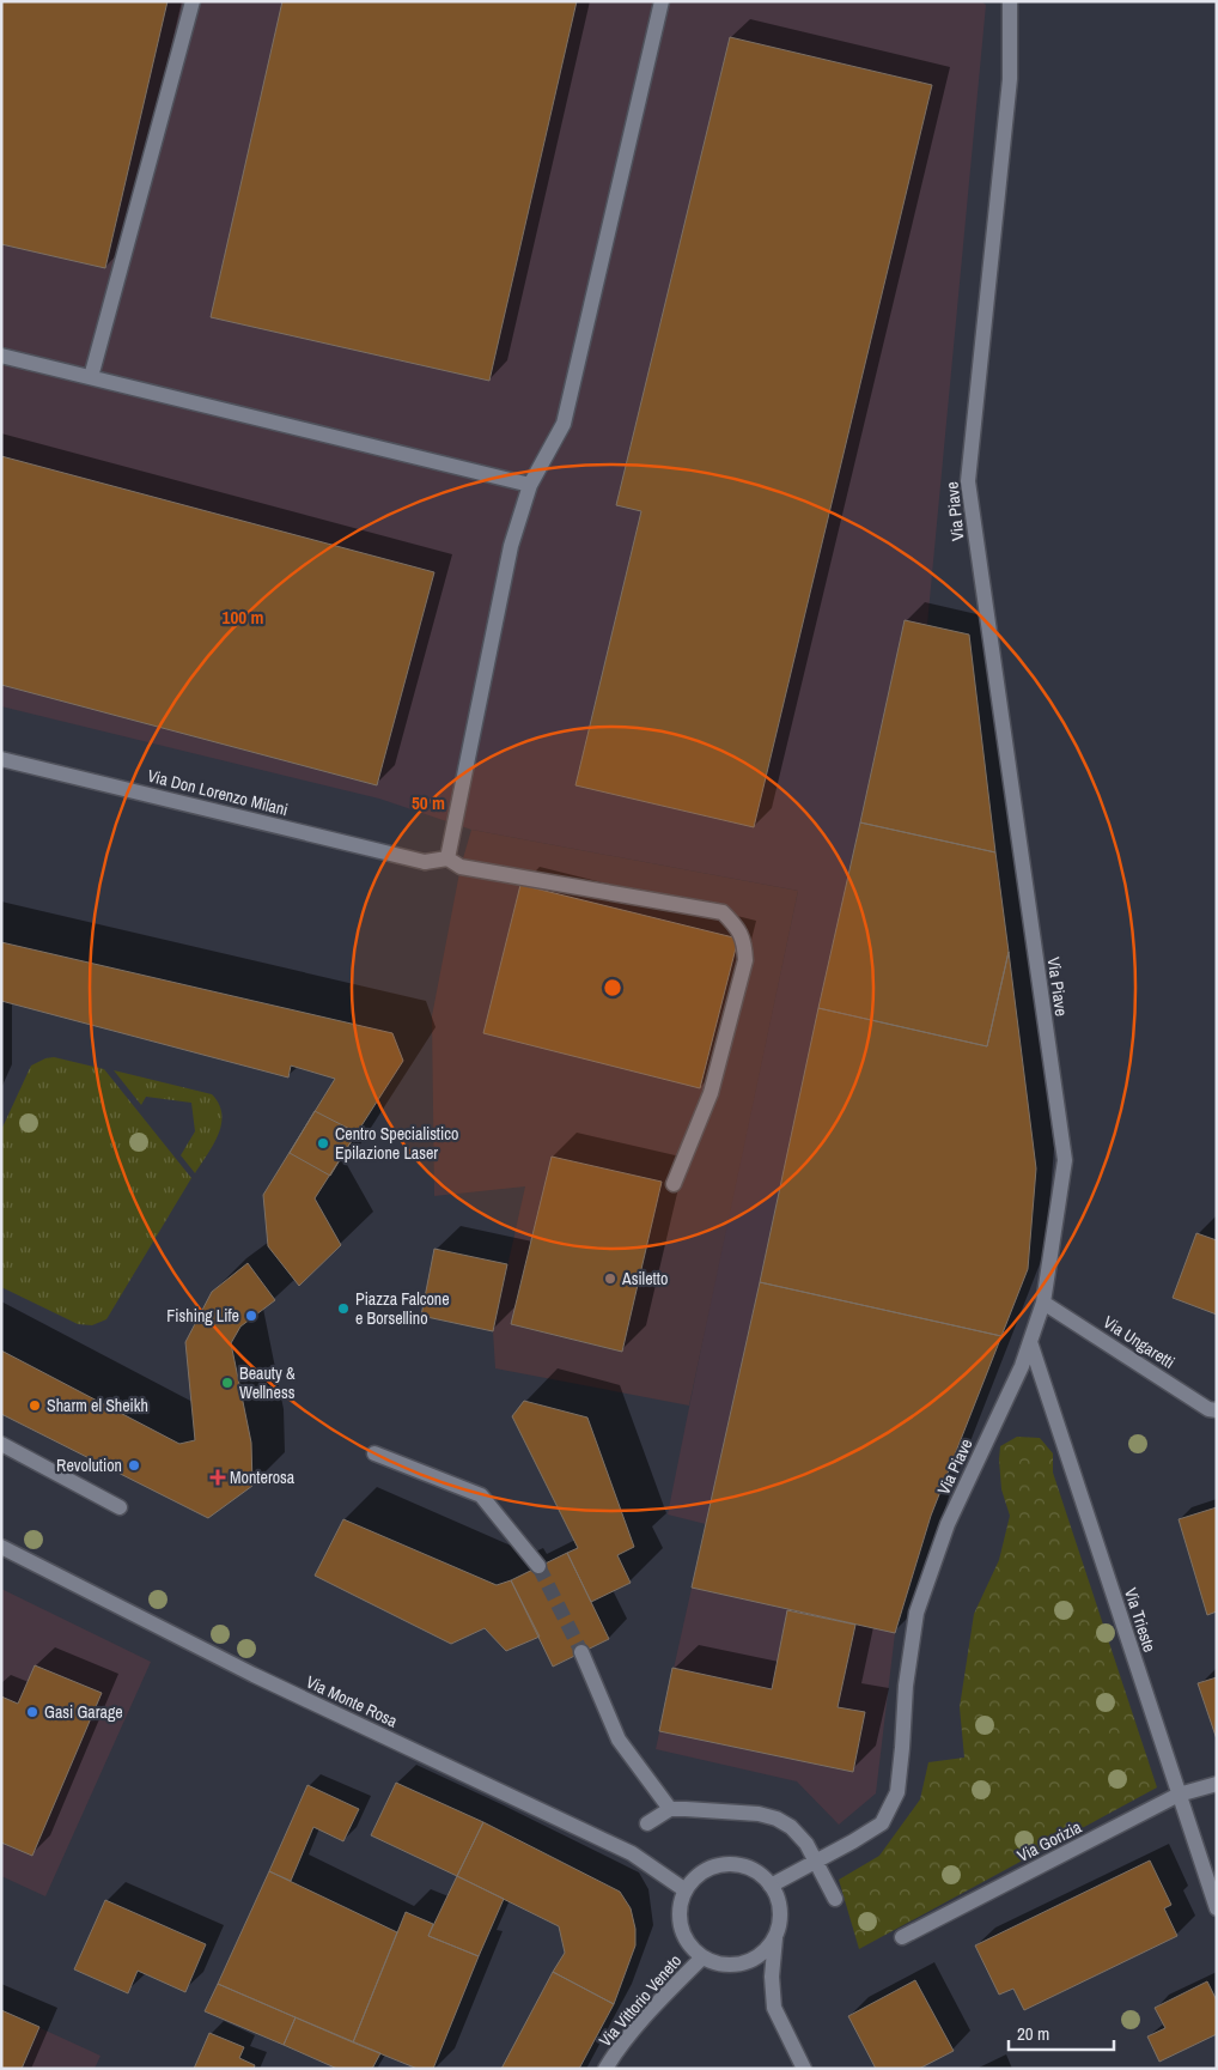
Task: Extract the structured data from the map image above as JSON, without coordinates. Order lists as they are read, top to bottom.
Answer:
{
  "streets": {
    "street": [
      "Via Piave",
      "Via Don Lorenzo Milani",
      "Via Ungaretti",
      "Via Trieste",
      "Via Monte Rosa",
      "Via Gorizia",
      "Via Vittorio Veneto"
    ]
  },
  "crossings": [
    ["Via Piave", "Via Ungaretti"],
    ["Via Piave", "Via Trieste"],
    ["Via Piave", "Via Monte Rosa"],
    ["Via Piave", "Via Vittorio Veneto"],
    ["Via Trieste", "Via Gorizia"],
    ["Via Monte Rosa", "Via Vittorio Veneto"]
  ],
  "places": {
    "other": [
      "Centro Specialistico Epilazione Laser",
      "Asiletto",
      "Piazza Falcone e Borsellino",
      "Fishing Life",
      "Beauty & Wellness",
      "Sharm el Sheikh",
      "Revolution",
      "Gasi Garage"
    ],
    "health": ["Monterosa"]
  },
  "scale_bar": "20 m",
  "rings": ["100 m", "50 m"]
}
